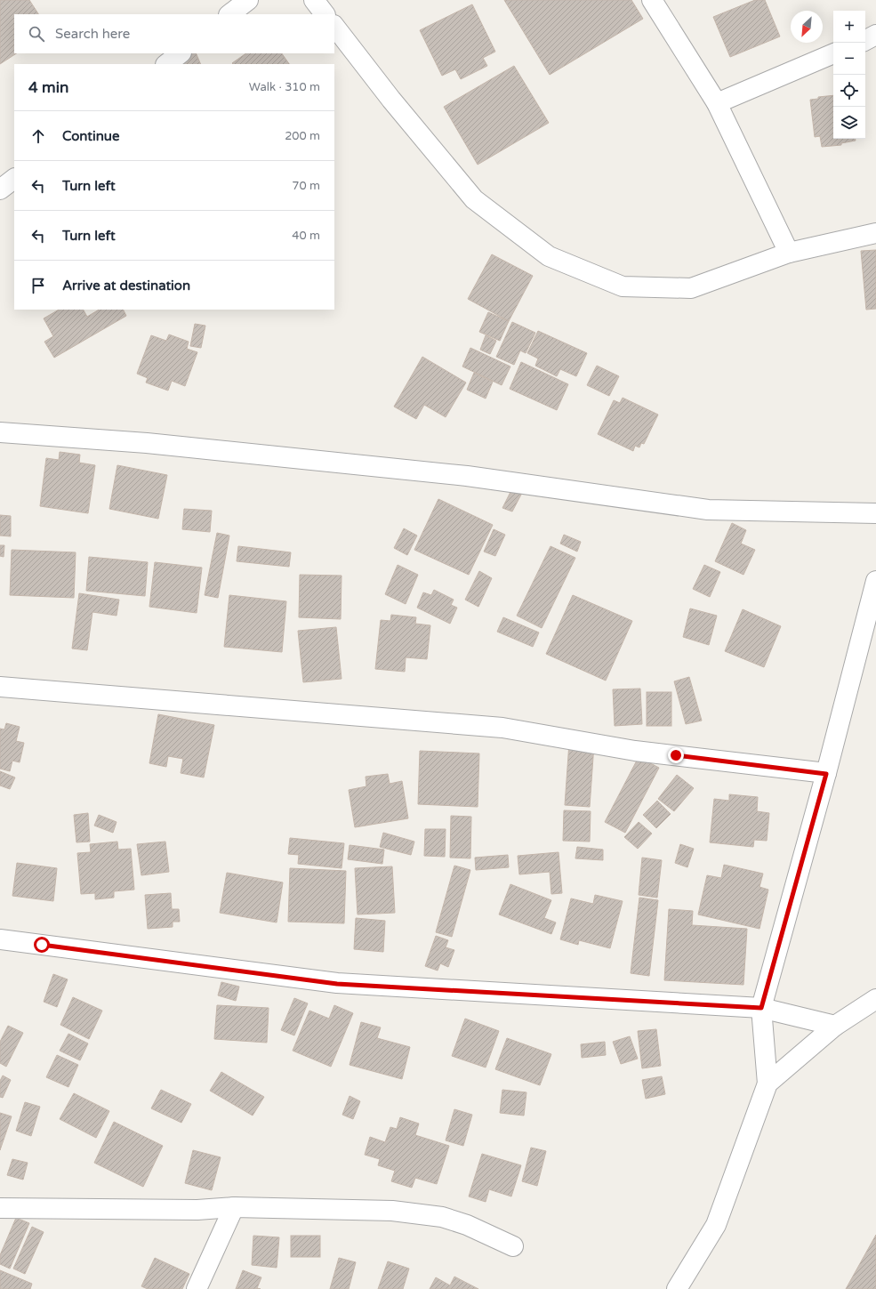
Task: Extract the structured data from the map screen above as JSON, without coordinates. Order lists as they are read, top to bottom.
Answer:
{
  "north": "bottom left",
  "page": {
    "map_buttons": ["+", "−"],
    "search": "Search here",
    "heading": ["4 min", "Walk · 310 m"],
    "list": [
      ["Continue", "200 m"],
      ["Turn left", "70 m"],
      ["Turn left", "40 m"],
      "Arrive at destination"
    ]
  }
}
